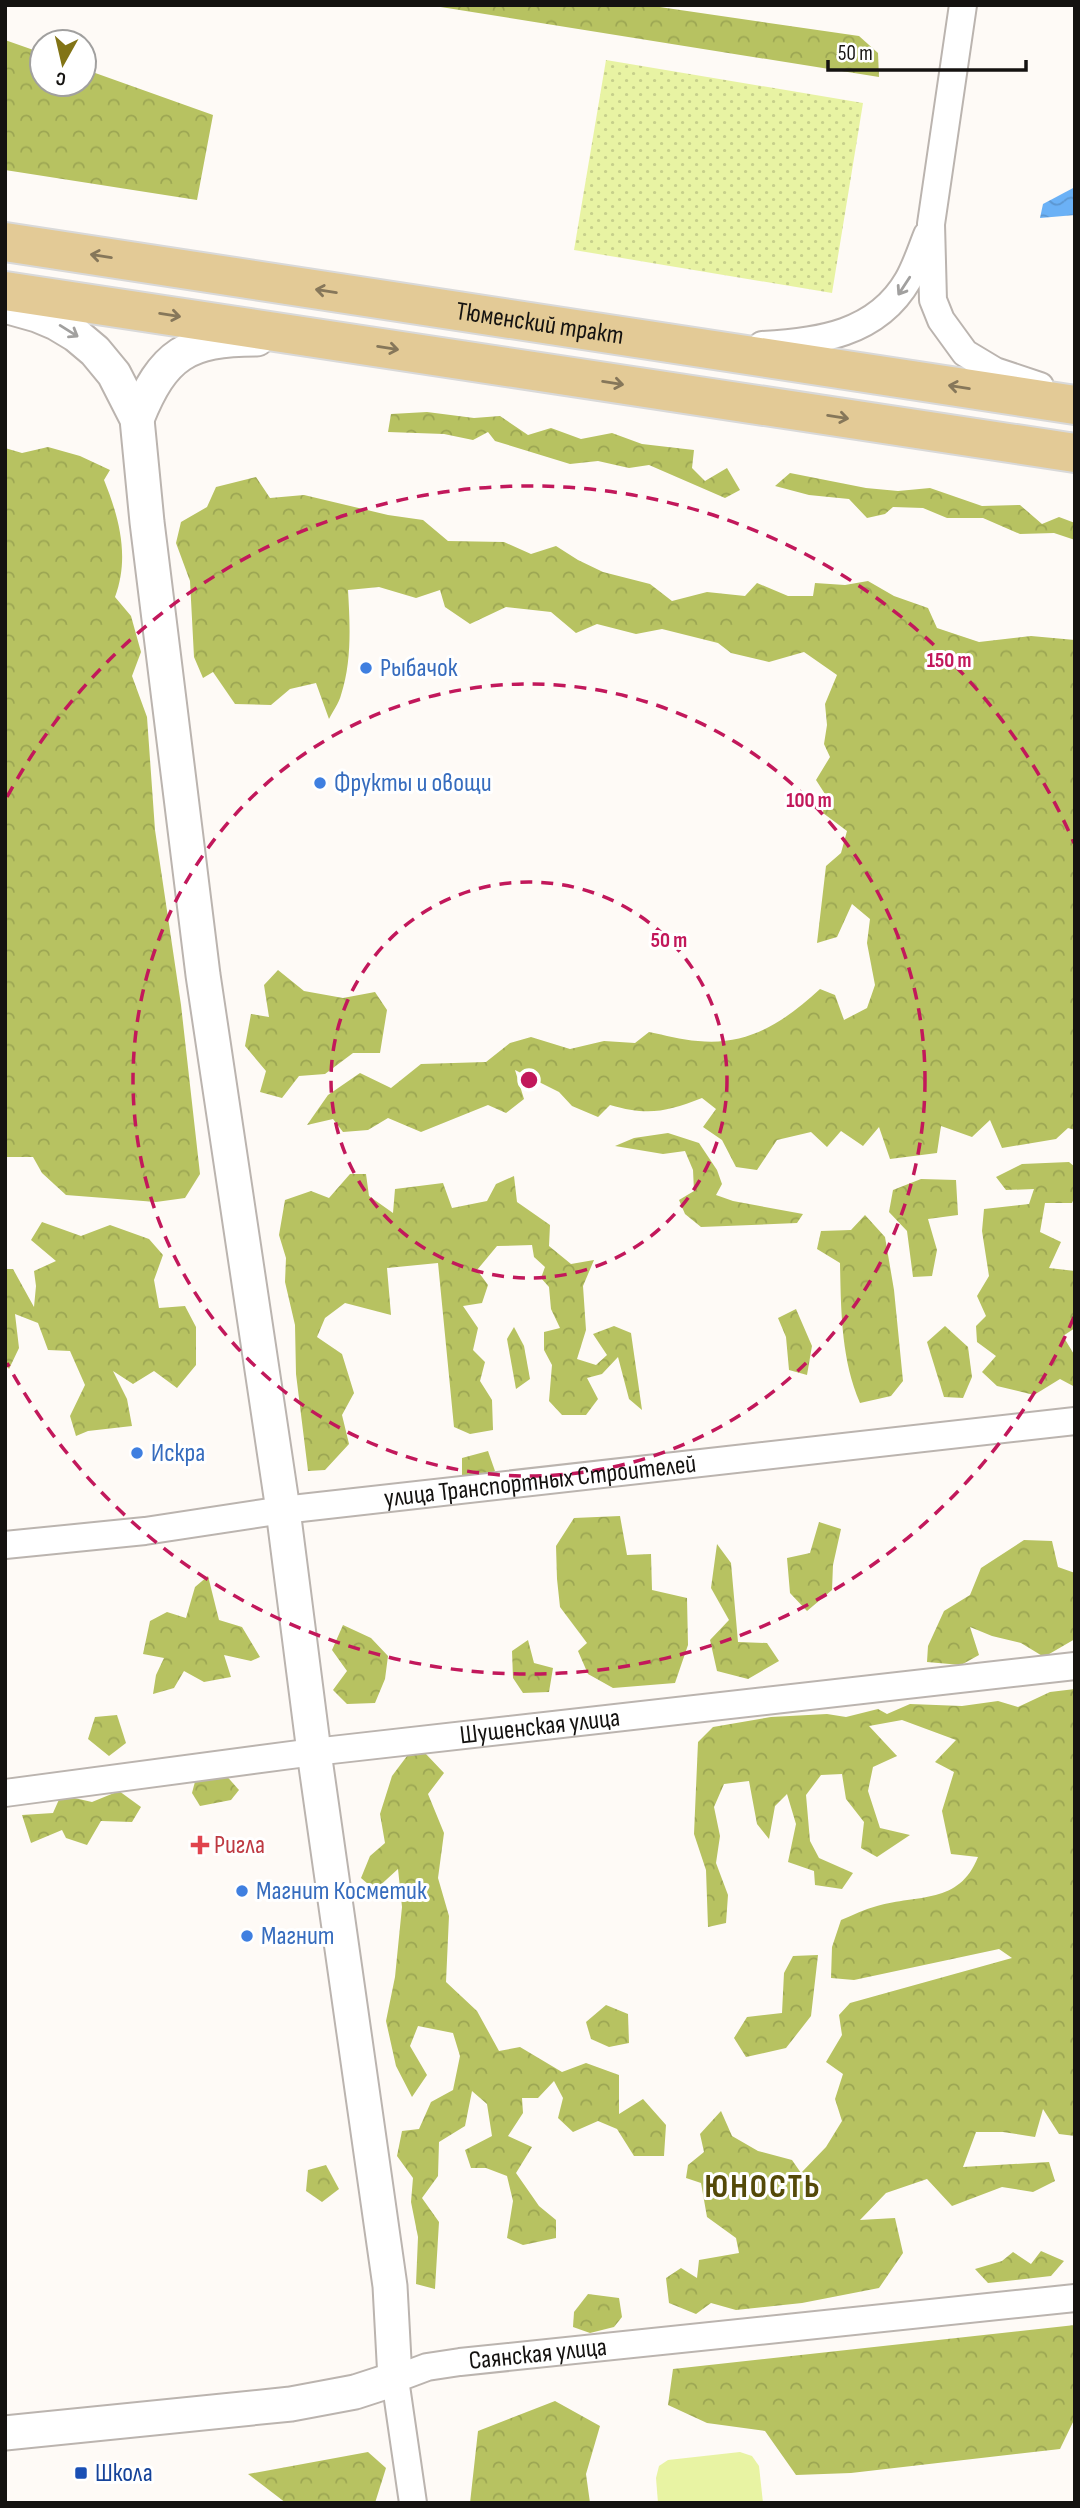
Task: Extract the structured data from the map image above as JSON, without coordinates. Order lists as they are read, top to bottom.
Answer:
{
  "streets": {
    "main road": ["Тюменский тракт"],
    "street": ["улица Транспортных Строителей", "Шушенская улица", "Саянская улица"]
  },
  "districts": ["ЮНОСТЬ"],
  "places": {
    "other": [
      "Рыбачок",
      "Фрукты и овощи",
      "Искра",
      "Магнит Косметик",
      "Магнит"
    ],
    "health": ["Ригла"],
    "transit": ["Школа"]
  },
  "scale_bar": "50 m",
  "north": "bottom",
  "rings": ["150 m", "100 m", "50 m"]
}
